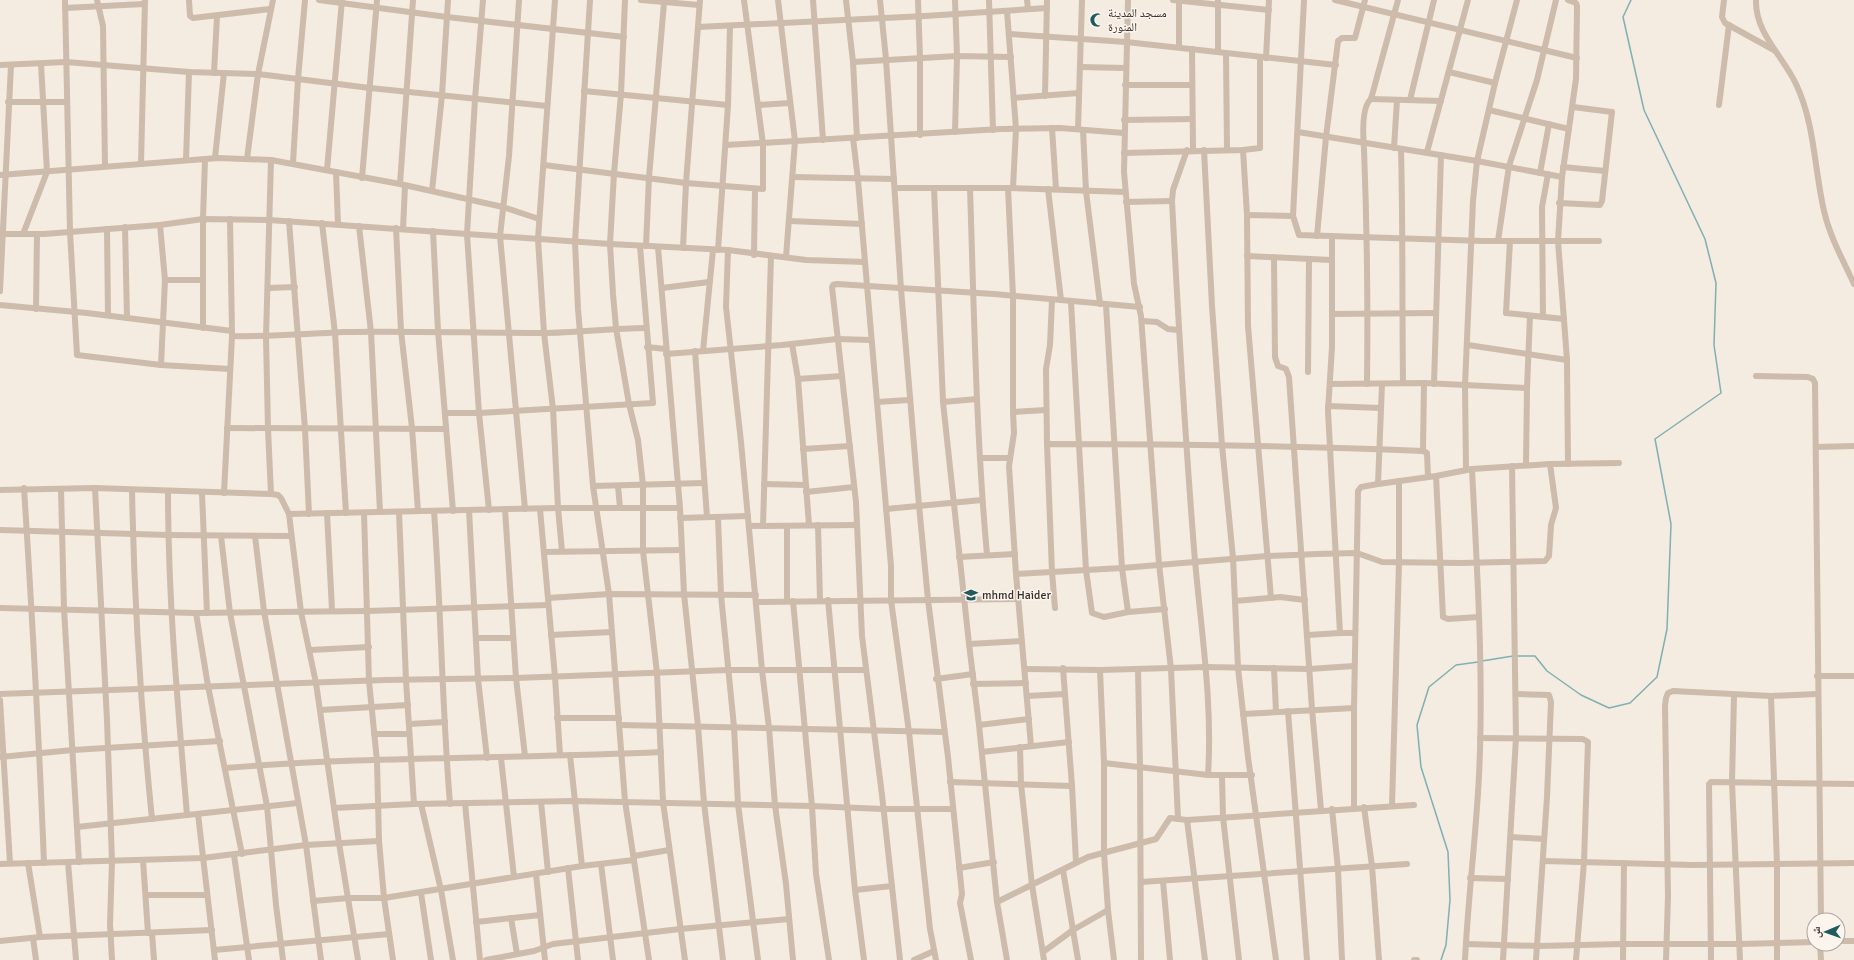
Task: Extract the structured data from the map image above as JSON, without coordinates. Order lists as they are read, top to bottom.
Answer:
{
  "places": {
    "mosque": ["مسجد المدينة المنورة"],
    "school or university": ["mhmd Haider"]
  },
  "north": "left"
}
